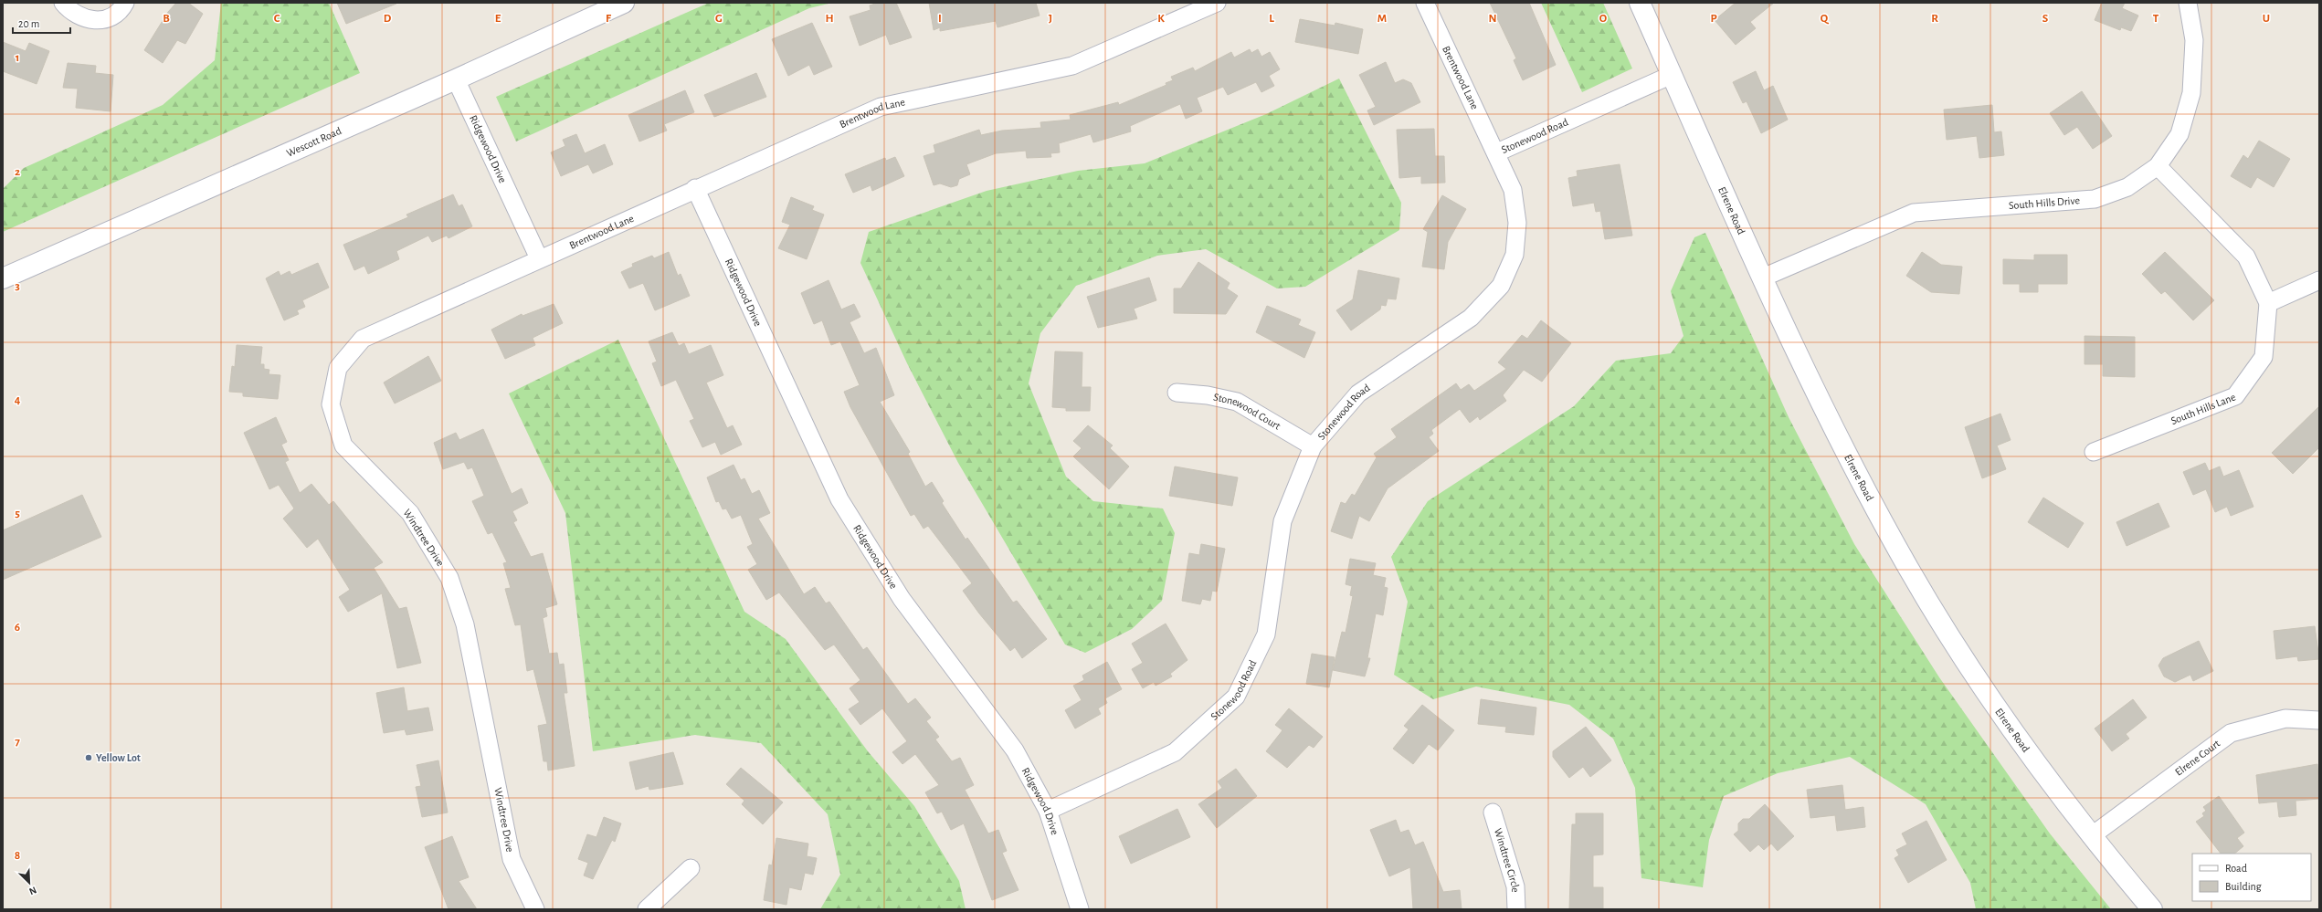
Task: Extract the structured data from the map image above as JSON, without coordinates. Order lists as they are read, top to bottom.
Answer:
{
  "streets": {
    "street": [
      "Brentwood Lane",
      "Stonewood Road",
      "Wescott Road",
      "Ridgewood Drive",
      "South Hills Drive",
      "Elrene Road",
      "South Hills Lane",
      "Stonewood Court",
      "Windtree Drive",
      "Elrene Court",
      "Windtree Circle"
    ]
  },
  "crossings": [
    ["Brentwood Lane", "Stonewood Road"],
    ["Brentwood Lane", "Ridgewood Drive"],
    ["Brentwood Lane", "Windtree Drive"],
    ["Stonewood Road", "Ridgewood Drive"],
    ["Stonewood Road", "Elrene Road"],
    ["Stonewood Road", "Stonewood Court"],
    ["Wescott Road", "Ridgewood Drive"],
    ["Ridgewood Drive", "Windtree Drive"],
    ["South Hills Drive", "Elrene Road"],
    ["South Hills Drive", "South Hills Lane"],
    ["Elrene Road", "Elrene Court"]
  ],
  "places": ["Yellow Lot"],
  "legend": ["Road", "Building"],
  "scale_bar": "20 m",
  "north": "bottom right",
  "grid": {
    "columns": [
      "B",
      "C",
      "D",
      "E",
      "F",
      "G",
      "H",
      "I",
      "J",
      "K",
      "L",
      "M",
      "N",
      "O",
      "P",
      "Q",
      "R",
      "S",
      "T",
      "U"
    ],
    "rows": [
      "1",
      "2",
      "3",
      "4",
      "5",
      "6",
      "7",
      "8"
    ]
  }
}
